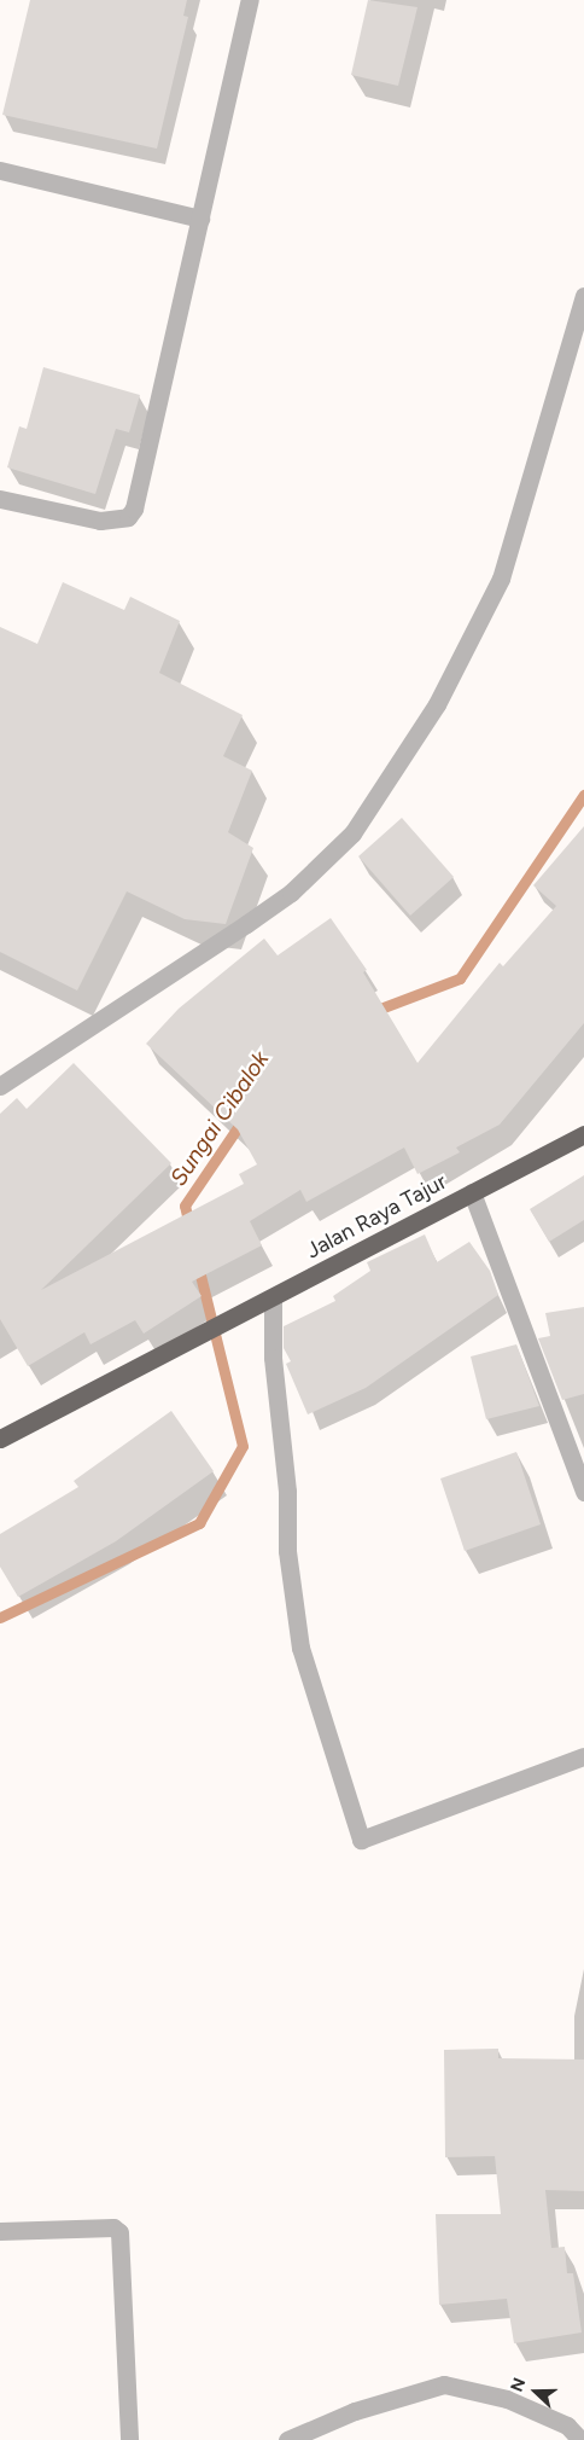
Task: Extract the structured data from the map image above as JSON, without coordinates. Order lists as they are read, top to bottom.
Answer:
{
  "streets": {
    "highway": ["Jalan Raya Tajur"]
  },
  "water": ["Sungai Cibalok"],
  "north": "left"
}
